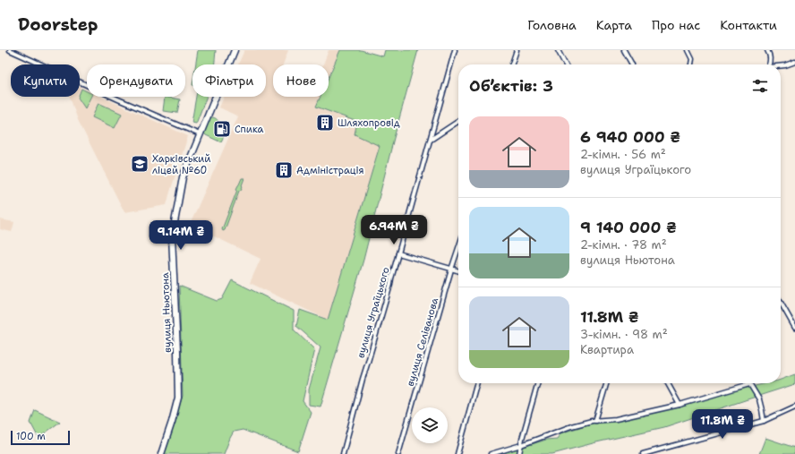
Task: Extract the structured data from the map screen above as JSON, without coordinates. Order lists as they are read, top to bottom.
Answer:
{
  "streets": {
    "street": ["вулиця Ньютона", "вулиця Уграїцького", "вулиця Селіванова"]
  },
  "places": {
    "building": ["Шляхопровід", "Адміністрація"],
    "fuel station": ["Спика"],
    "school or university": ["Харківський ліцей №60"]
  },
  "scale_bar": "100 m",
  "page": {
    "header": "Doorstep",
    "nav": [
      "Головна",
      "Карта",
      "Про нас",
      "Контакти"
    ],
    "chip": [
      "Купити",
      "Орендувати",
      "Фільтри",
      "Нове"
    ],
    "heading": "Об’єктів: 3",
    "list": [
      {
        "name": "6 940 000 ₴",
        "note": "2-кімн. · 56 m² · вулиця Уграїцького"
      },
      {
        "name": "9 140 000 ₴",
        "note": "2-кімн. · 78 m² · вулиця Ньютона"
      },
      {
        "name": "11.8M ₴",
        "note": "3-кімн. · 98 m² · Квартира"
      }
    ],
    "price": ["6.94M ₴", "9.14M ₴", "11.8M ₴"],
    "scale": "100 m"
  }
}
